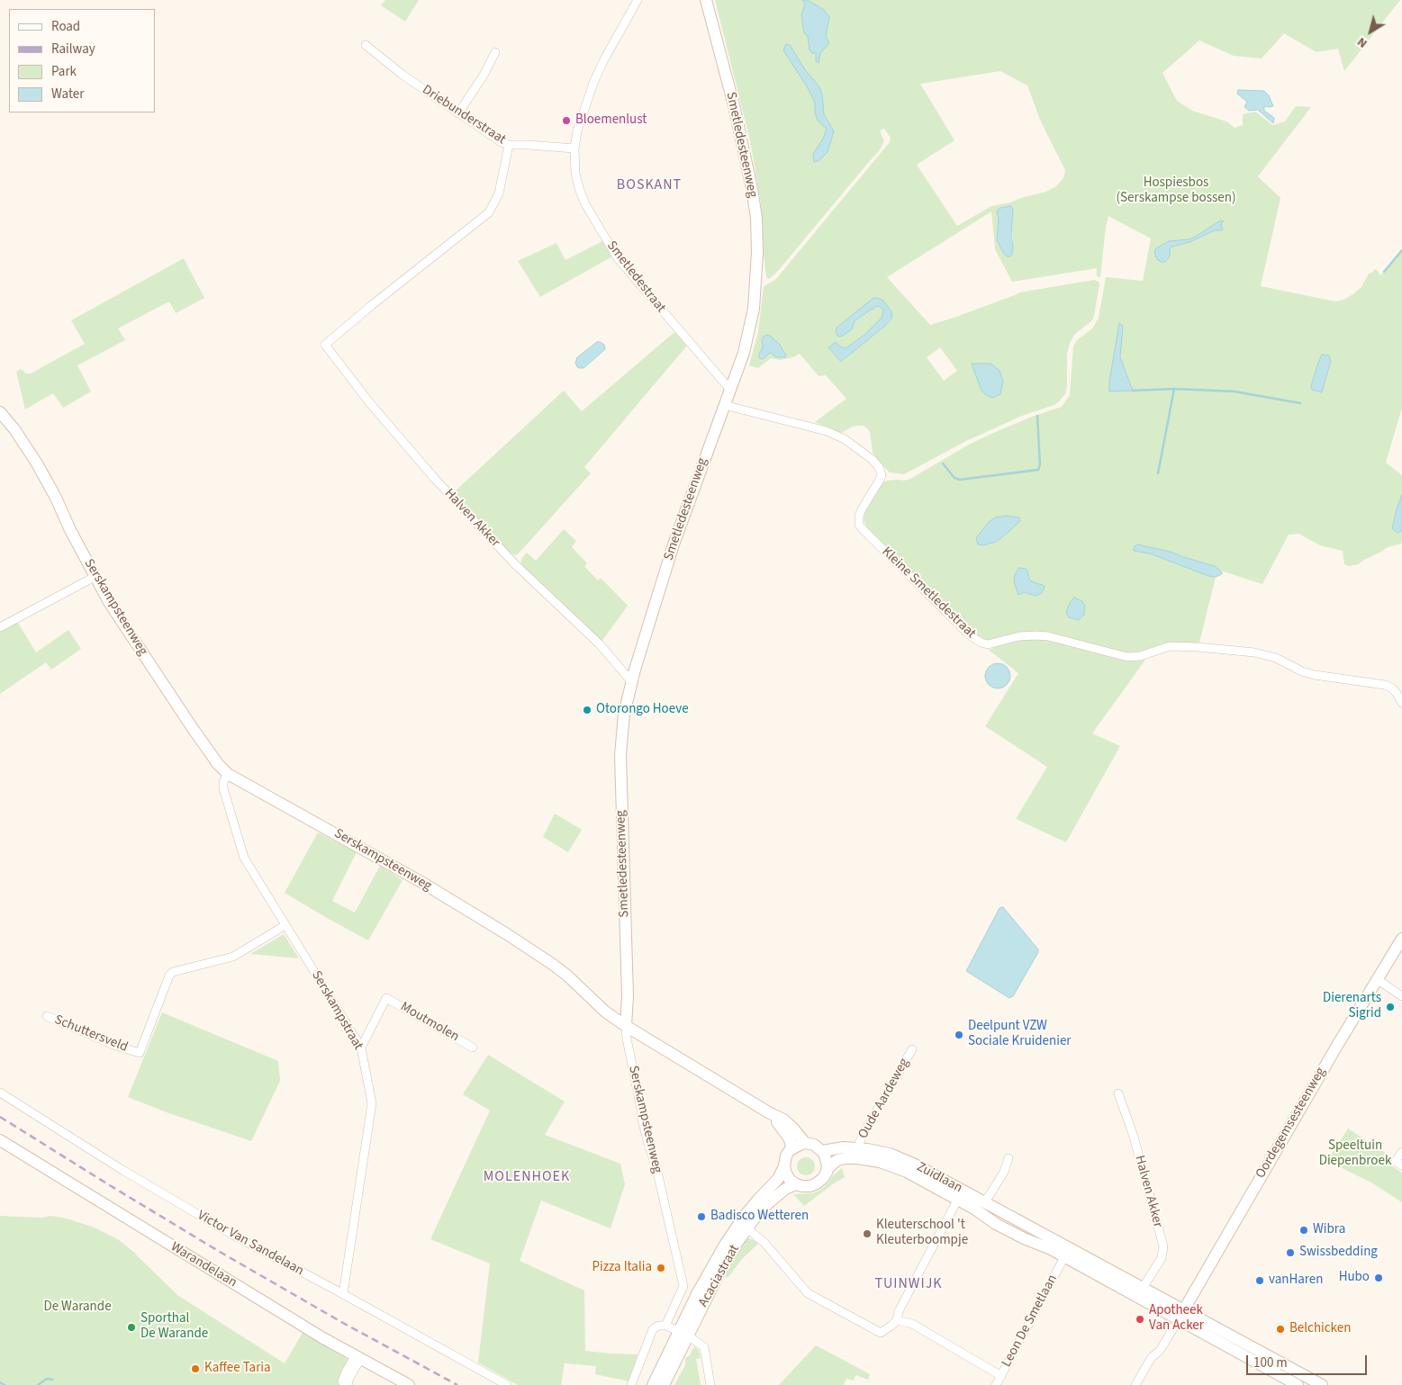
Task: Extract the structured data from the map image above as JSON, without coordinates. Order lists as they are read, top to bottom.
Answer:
{
  "streets": {
    "street": [
      "Driebunderstraat",
      "Smetledesteenweg",
      "Smetledestraat",
      "Halven Akker",
      "Kleine Smetledestraat",
      "Serskampsteenweg",
      "Serskampstraat",
      "Moutmolen",
      "Schuttersveld",
      "Oude Aardeweg",
      "Oordegemsesteenweg",
      "Zuidlaan",
      "Victor Van Sandelaan",
      "Warandelaan",
      "Acaciastraat",
      "Leon De Smetlaan"
    ]
  },
  "crossings": [
    ["Driebunderstraat", "Smetledestraat"],
    ["Driebunderstraat", "Halven Akker"],
    ["Smetledesteenweg", "Smetledestraat"],
    ["Smetledesteenweg", "Halven Akker"],
    ["Smetledesteenweg", "Kleine Smetledestraat"],
    ["Smetledesteenweg", "Serskampsteenweg"],
    ["Halven Akker", "Zuidlaan"],
    ["Serskampsteenweg", "Serskampstraat"],
    ["Serskampstraat", "Moutmolen"],
    ["Serskampstraat", "Schuttersveld"],
    ["Serskampstraat", "Victor Van Sandelaan"],
    ["Oude Aardeweg", "Zuidlaan"],
    ["Oordegemsesteenweg", "Zuidlaan"],
    ["Zuidlaan", "Acaciastraat"],
    ["Zuidlaan", "Leon De Smetlaan"]
  ],
  "districts": ["BOSKANT", "MOLENHOEK", "TUINWIJK"],
  "parks": ["Hospiesbos (Serskampse bossen)", "Speeltuin Diepenbroek", "De Warande"],
  "places": [
    "Bloemenlust",
    "Otorongo Hoeve",
    "Dierenarts Sigrid",
    "Deelpunt VZW Sociale Kruidenier",
    "Badisco Wetteren",
    "Wibra",
    "Kleuterschool 't Kleuterboompje",
    "Swissbedding",
    "Pizza Italia",
    "Hubo",
    "vanHaren",
    "Apotheek Van Acker",
    "Sporthal De Warande",
    "Belchicken",
    "Kaffee Taria"
  ],
  "legend": [
    "Road",
    "Railway",
    "Park",
    "Water"
  ],
  "scale_bar": "100 m",
  "north": "bottom left"
}
